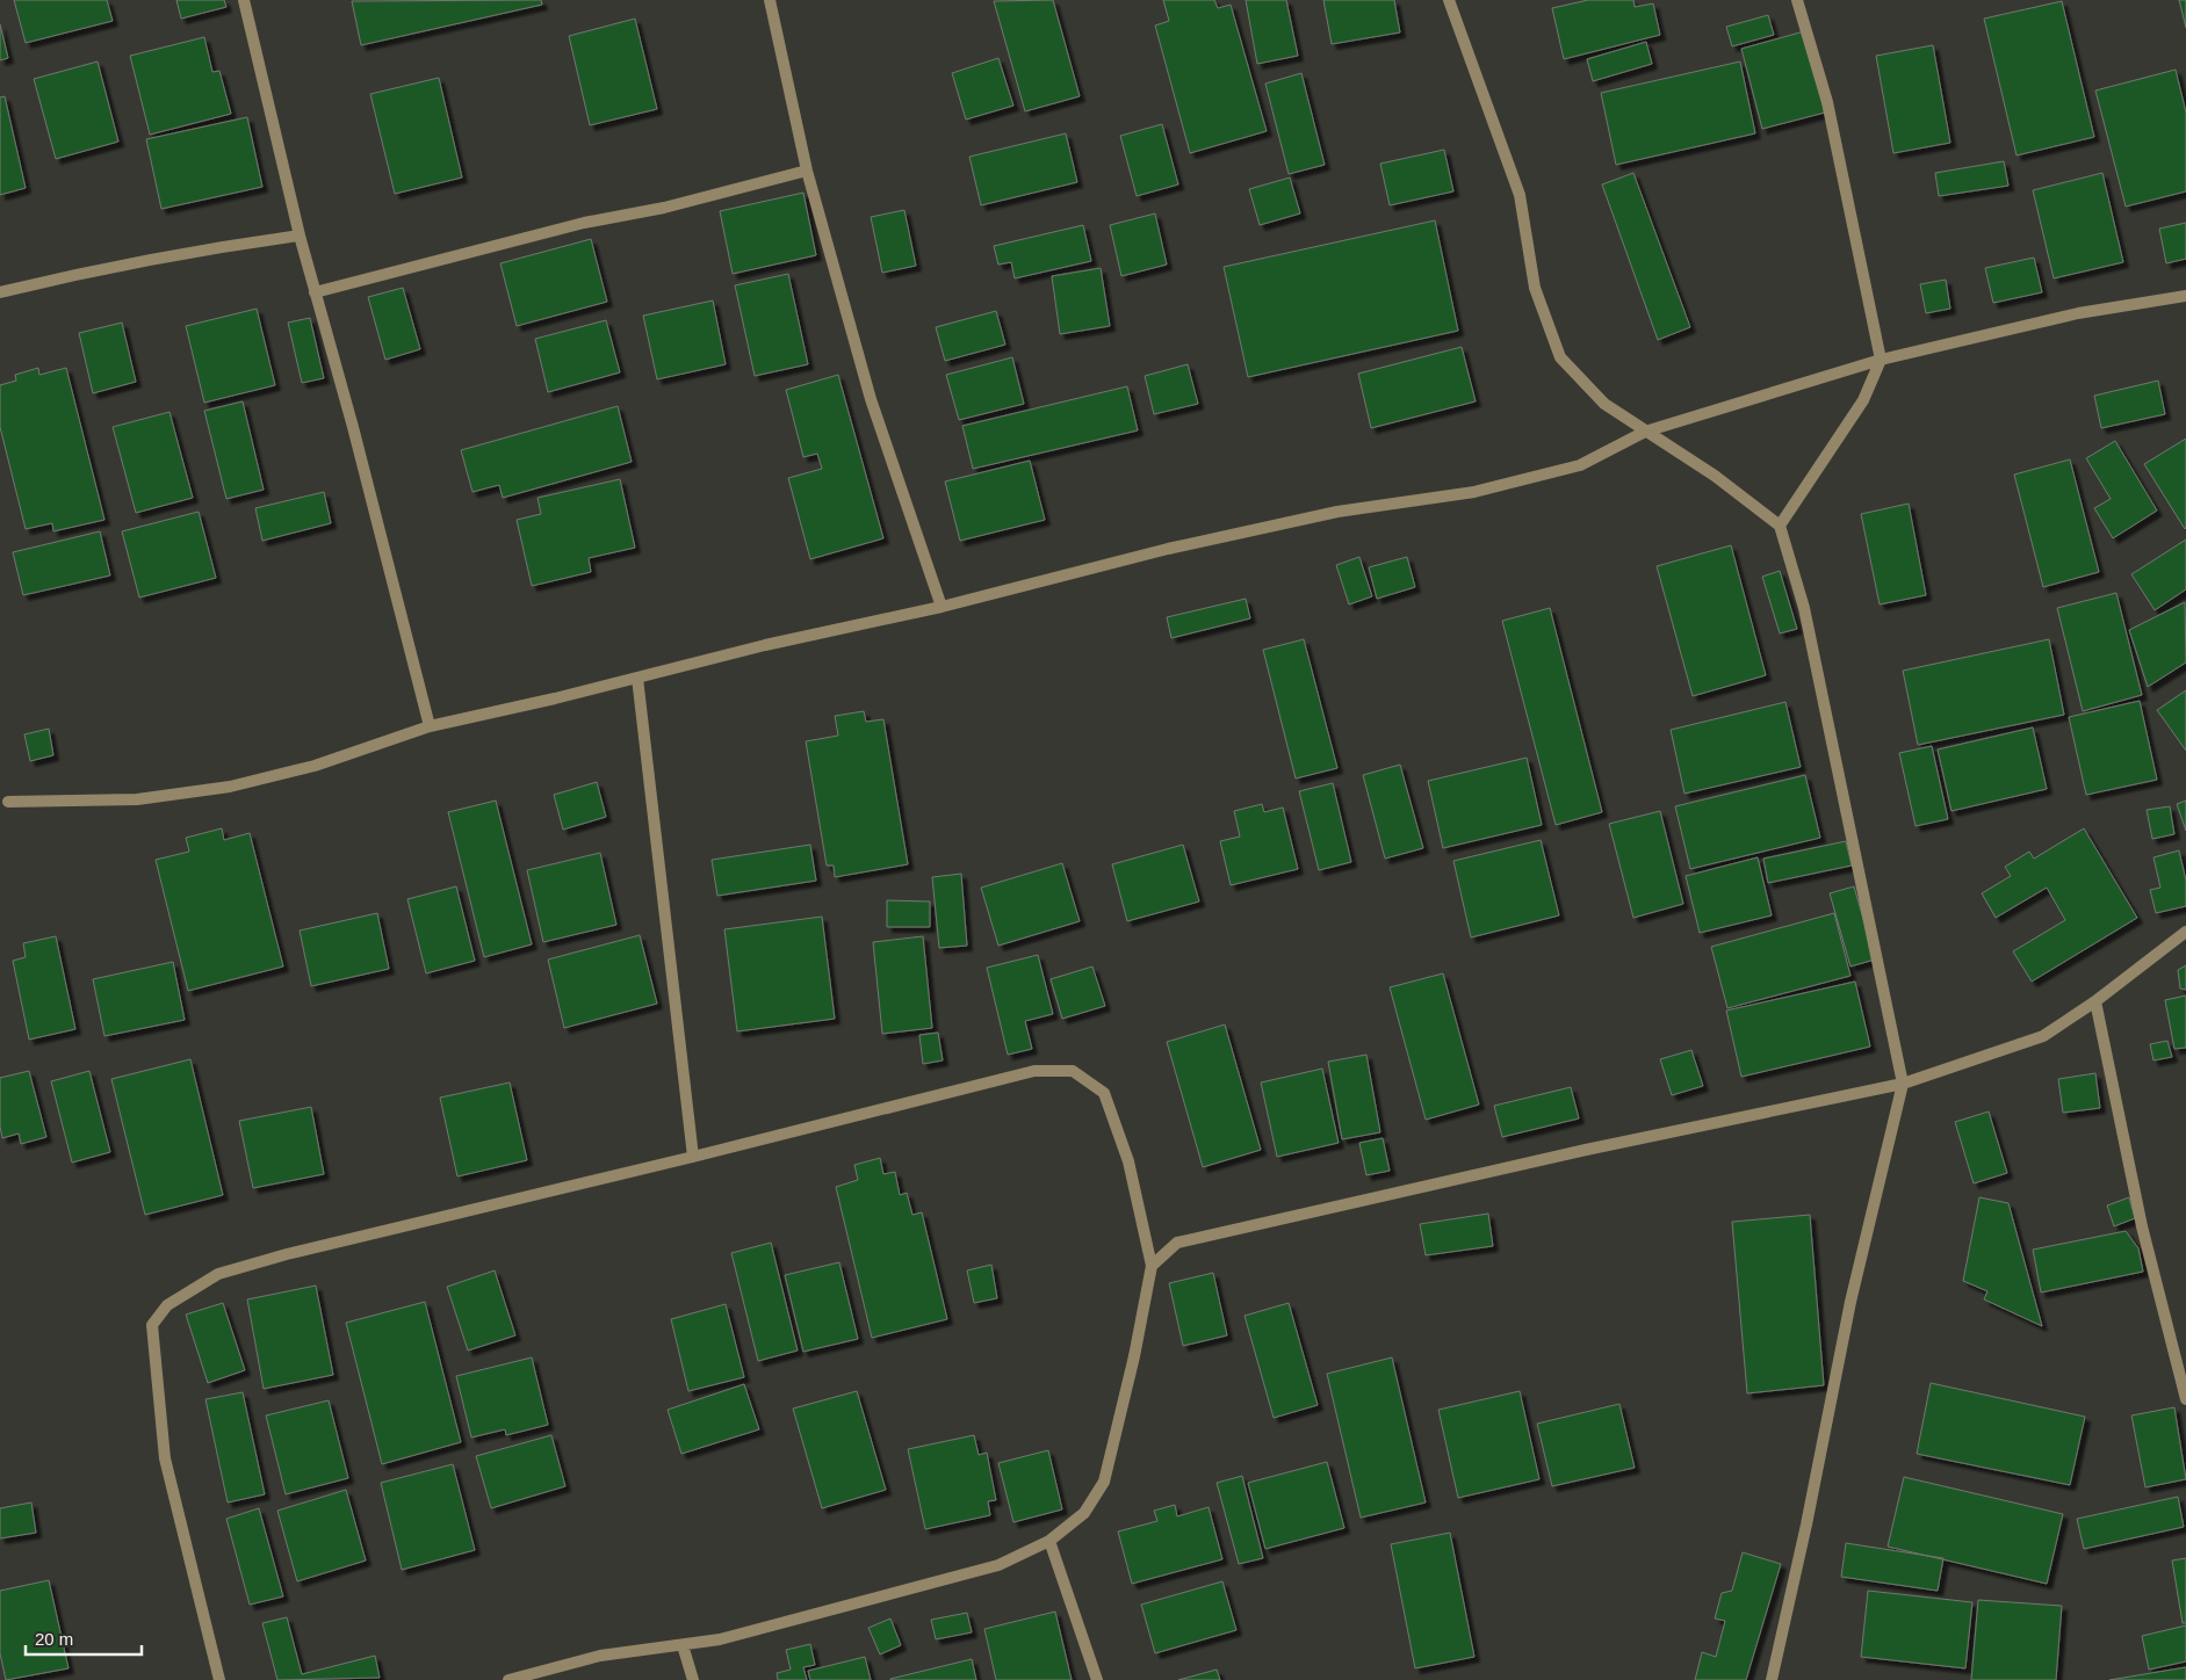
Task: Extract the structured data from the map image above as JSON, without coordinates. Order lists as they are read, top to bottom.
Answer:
{
  "scale_bar": "20 m"
}
